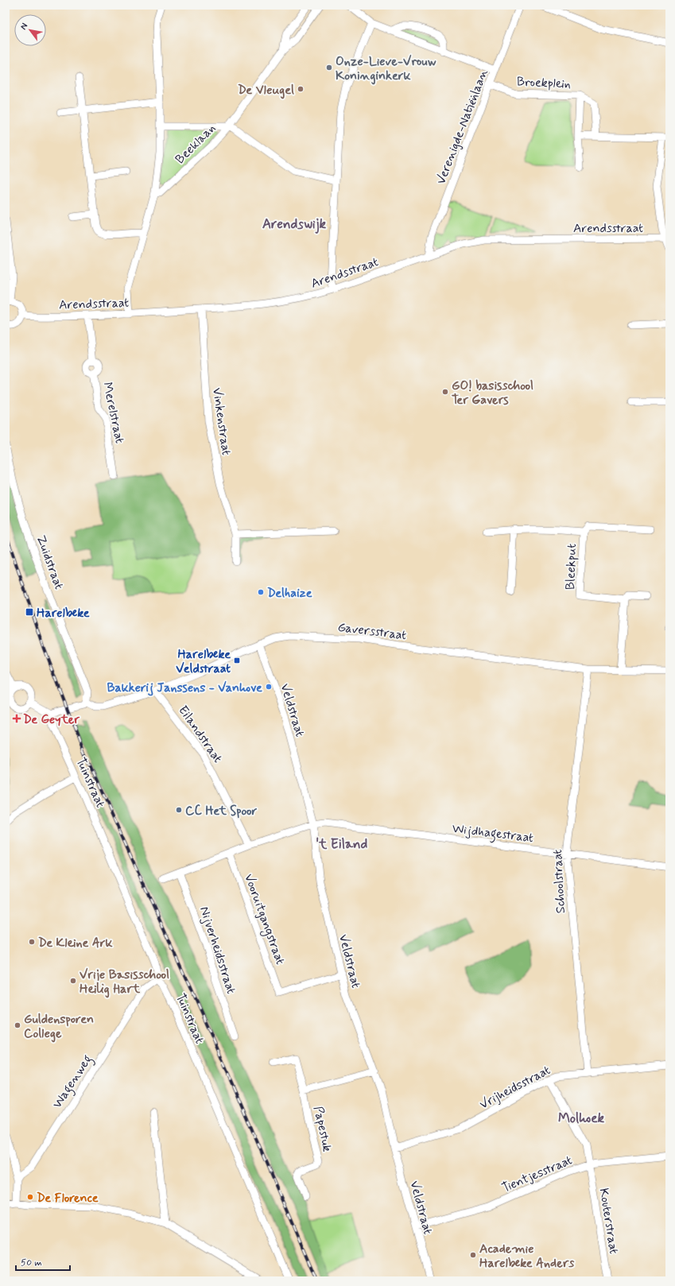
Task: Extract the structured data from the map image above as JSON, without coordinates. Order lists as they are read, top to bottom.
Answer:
{
  "streets": {
    "street": [
      "Broekplein",
      "Verenigde-Natiënlaan",
      "Beeklaan",
      "Arendsstraat",
      "Merelstraat",
      "Vinkenstraat",
      "Zuidstraat",
      "Bleekput",
      "Gaversstraat",
      "Veldstraat",
      "Eilandstraat",
      "Tuinstraat",
      "Wijdhagestraat",
      "Schoolstraat",
      "Vooruitgangstraat",
      "Nijverheidsstraat",
      "Wagenweg",
      "Vrijheidsstraat",
      "Papestuk",
      "Tientjesstraat",
      "Kouterstraat"
    ]
  },
  "crossings": [
    ["Broekplein", "Verenigde-Natiënlaan"],
    ["Verenigde-Natiënlaan", "Arendsstraat"],
    ["Beeklaan", "Arendsstraat"],
    ["Arendsstraat", "Merelstraat"],
    ["Arendsstraat", "Vinkenstraat"],
    ["Zuidstraat", "Gaversstraat"],
    ["Gaversstraat", "Veldstraat"],
    ["Gaversstraat", "Eilandstraat"],
    ["Gaversstraat", "Schoolstraat"],
    ["Veldstraat", "Wijdhagestraat"],
    ["Veldstraat", "Vooruitgangstraat"],
    ["Veldstraat", "Vrijheidsstraat"],
    ["Veldstraat", "Papestuk"],
    ["Veldstraat", "Tientjesstraat"],
    ["Tuinstraat", "Wagenweg"],
    ["Wijdhagestraat", "Schoolstraat"],
    ["Schoolstraat", "Vrijheidsstraat"],
    ["Vrijheidsstraat", "Kouterstraat"],
    ["Tientjesstraat", "Kouterstraat"]
  ],
  "districts": ["Arendswijk", "'t Eiland", "Molhoek"],
  "places": {
    "other": [
      "Onze-Lieve-Vrouw Koninginkerk",
      "De Vleugel",
      "GO! basisschool Ter Gavers",
      "Delhaize",
      "Bakkerij Janssens - Vanhove",
      "CC Het Spoor",
      "De Kleine Ark",
      "Vrije Basisschool Heilig Hart",
      "Guldensporen College",
      "De Florence",
      "Academie Harelbeke Anders"
    ],
    "transit": ["Harelbeke", "Harelbeke Veldstraat"],
    "health": ["De Geyter"]
  },
  "scale_bar": "50 m",
  "north": "top left"
}
